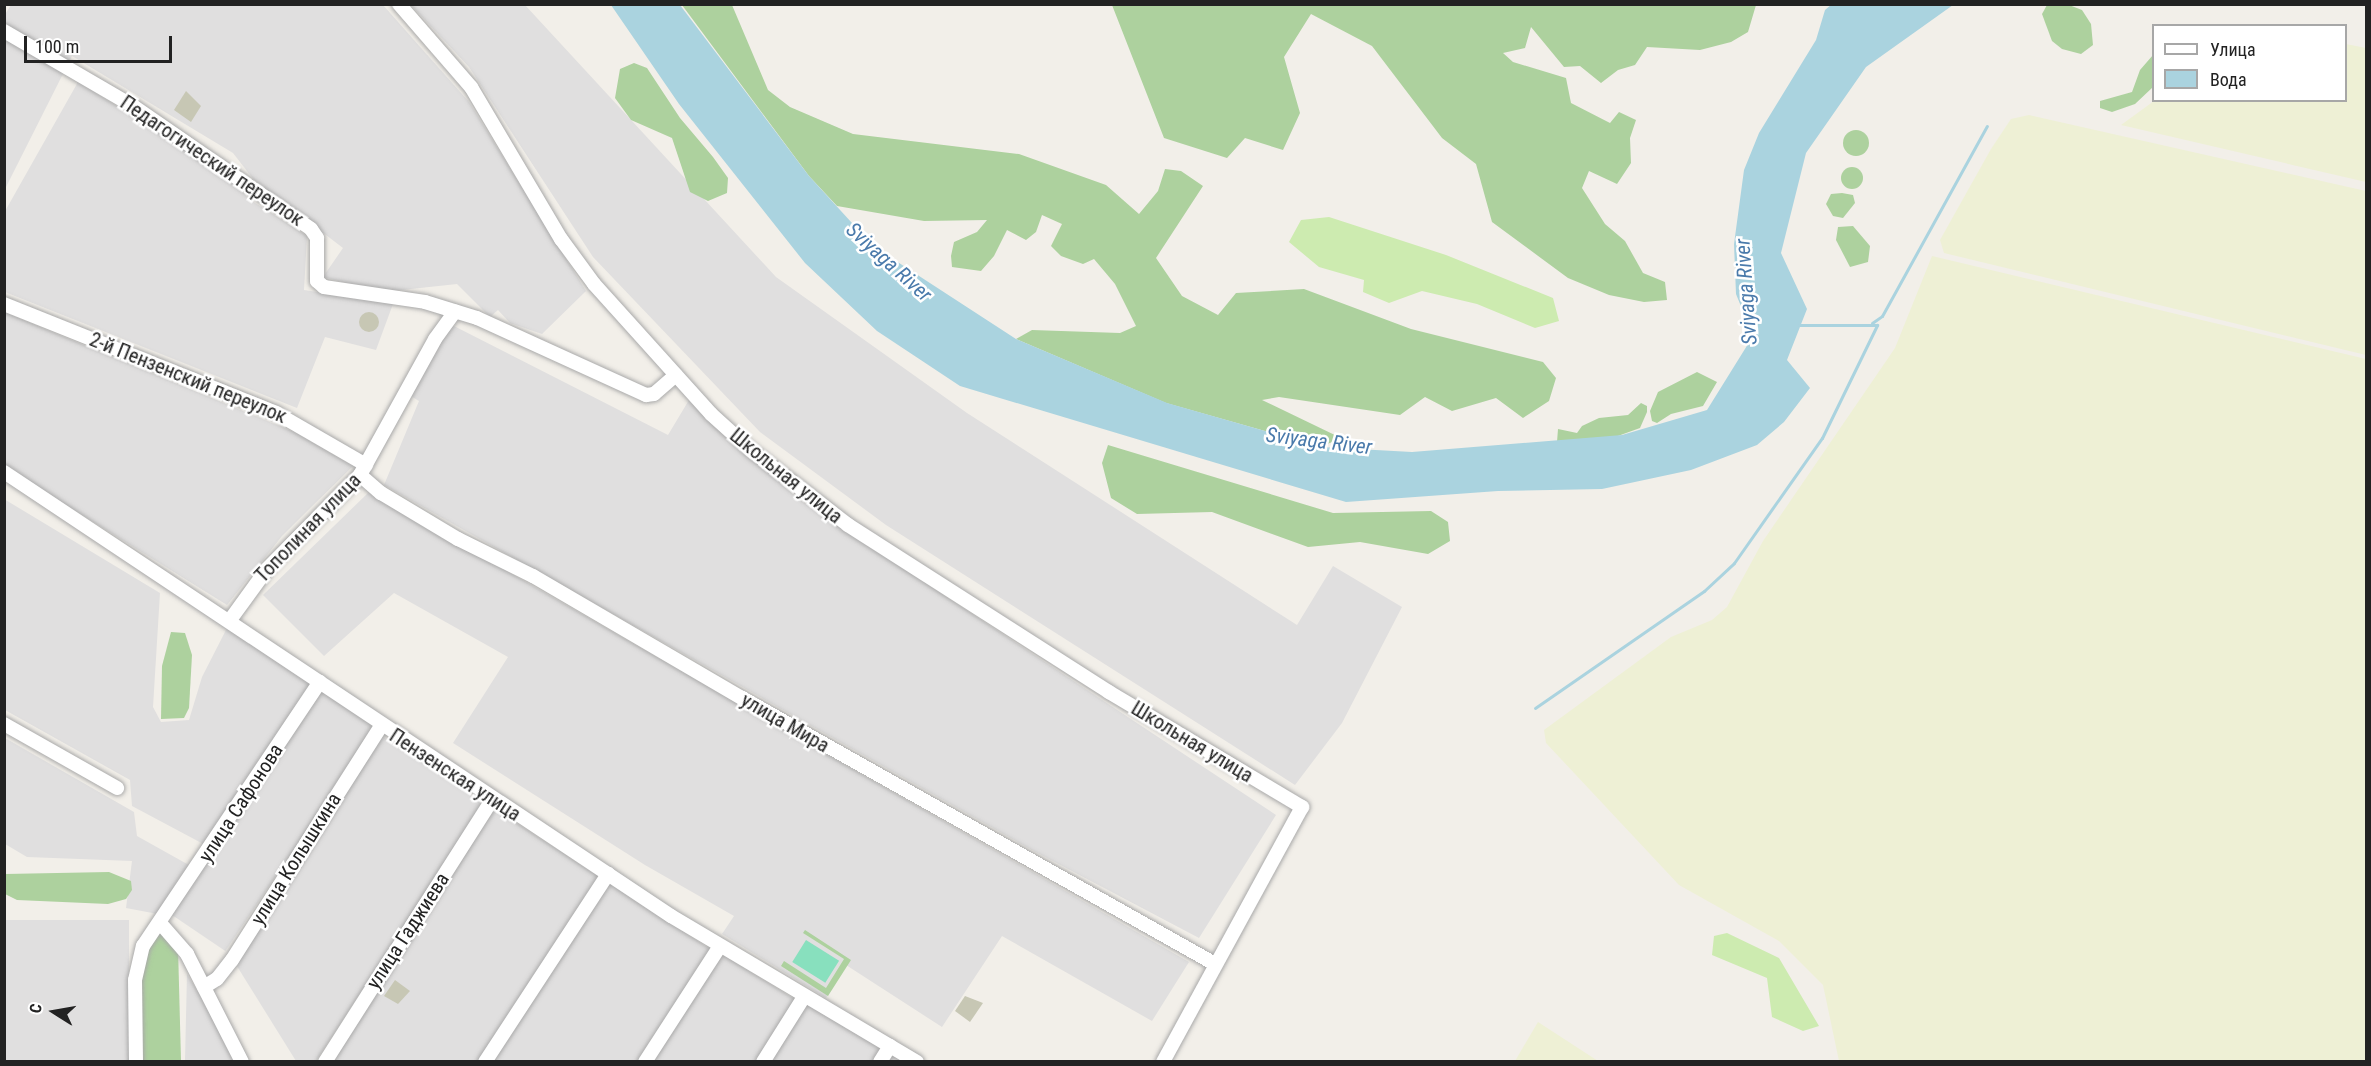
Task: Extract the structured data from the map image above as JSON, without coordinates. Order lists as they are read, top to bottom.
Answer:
{
  "streets": {
    "street": [
      "Педагогический переулок",
      "2-й Пензенский переулок",
      "Школьная улица",
      "Тополиная улица",
      "улица Мира",
      "Пензенская улица",
      "улица Сафонова",
      "улица Колышкина",
      "улица Гаджиева"
    ]
  },
  "crossings": [
    ["Педагогический переулок", "Школьная улица"],
    ["Педагогический переулок", "Тополиная улица"],
    ["2-й Пензенский переулок", "Тополиная улица"],
    ["2-й Пензенский переулок", "улица Мира"],
    ["Школьная улица", "улица Мира"],
    ["Тополиная улица", "улица Мира"],
    ["Тополиная улица", "Пензенская улица"],
    ["Пензенская улица", "улица Сафонова"],
    ["Пензенская улица", "улица Колышкина"],
    ["Пензенская улица", "улица Гаджиева"]
  ],
  "water": ["Sviyaga River"],
  "legend": ["Улица", "Вода"],
  "scale_bar": "100 m",
  "north": "left"
}
